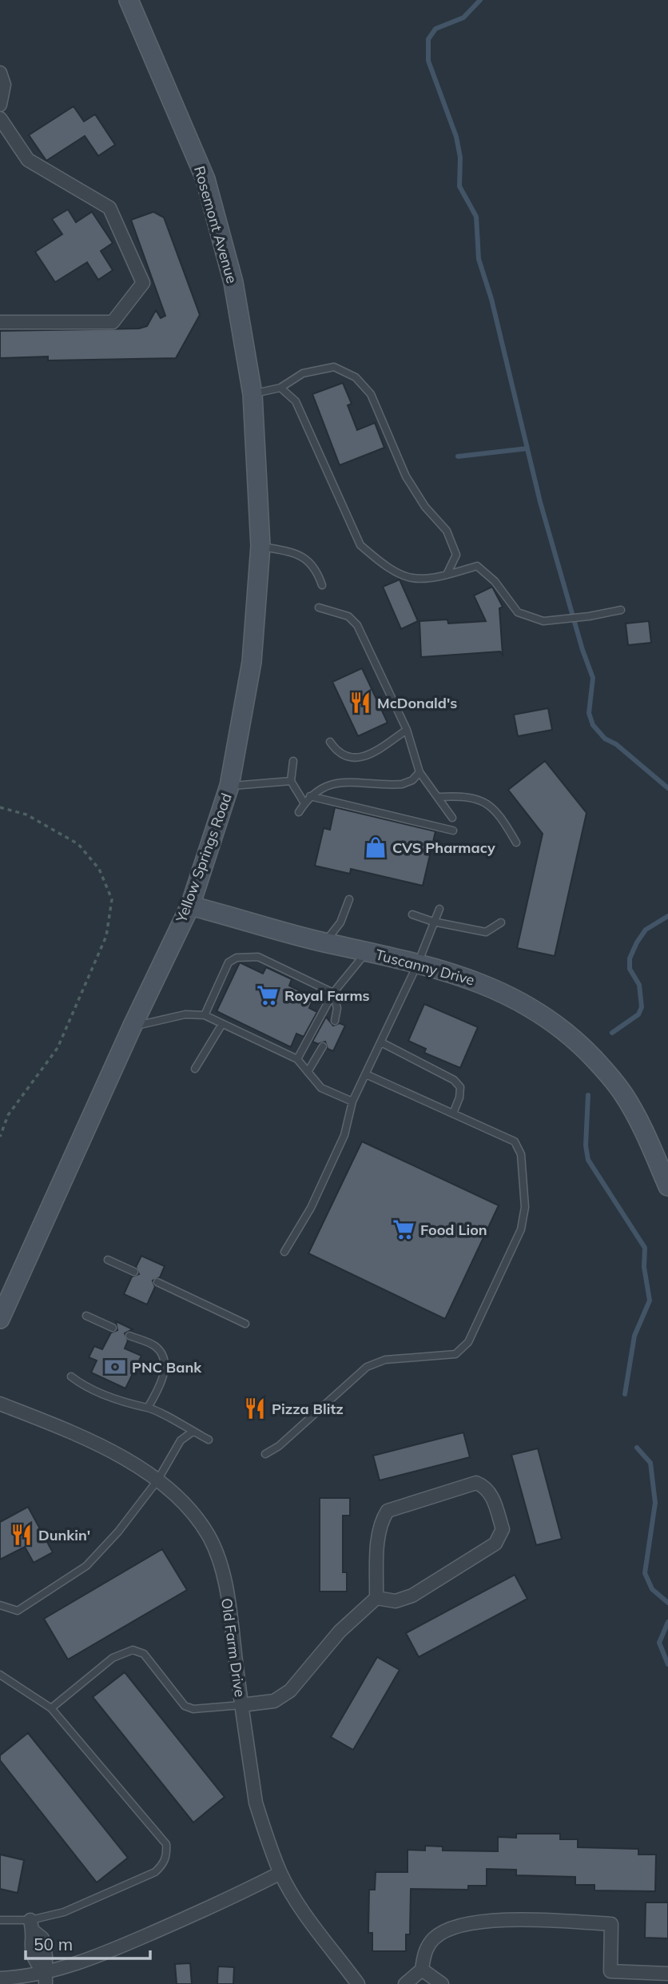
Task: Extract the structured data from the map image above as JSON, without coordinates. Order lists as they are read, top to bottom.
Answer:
{
  "streets": {
    "main road": ["Rosemont Avenue", "Yellow Springs Road", "Tuscanny Drive"],
    "street": ["Old Farm Drive"]
  },
  "crossings": [
    ["Rosemont Avenue", "Yellow Springs Road"],
    ["Yellow Springs Road", "Tuscanny Drive"]
  ],
  "places": {
    "restaurant": ["McDonald's", "Pizza Blitz", "Dunkin'"],
    "shop": ["CVS Pharmacy"],
    "supermarket": ["Royal Farms", "Food Lion"],
    "bank": ["PNC Bank"]
  },
  "scale_bar": "50 m"
}
